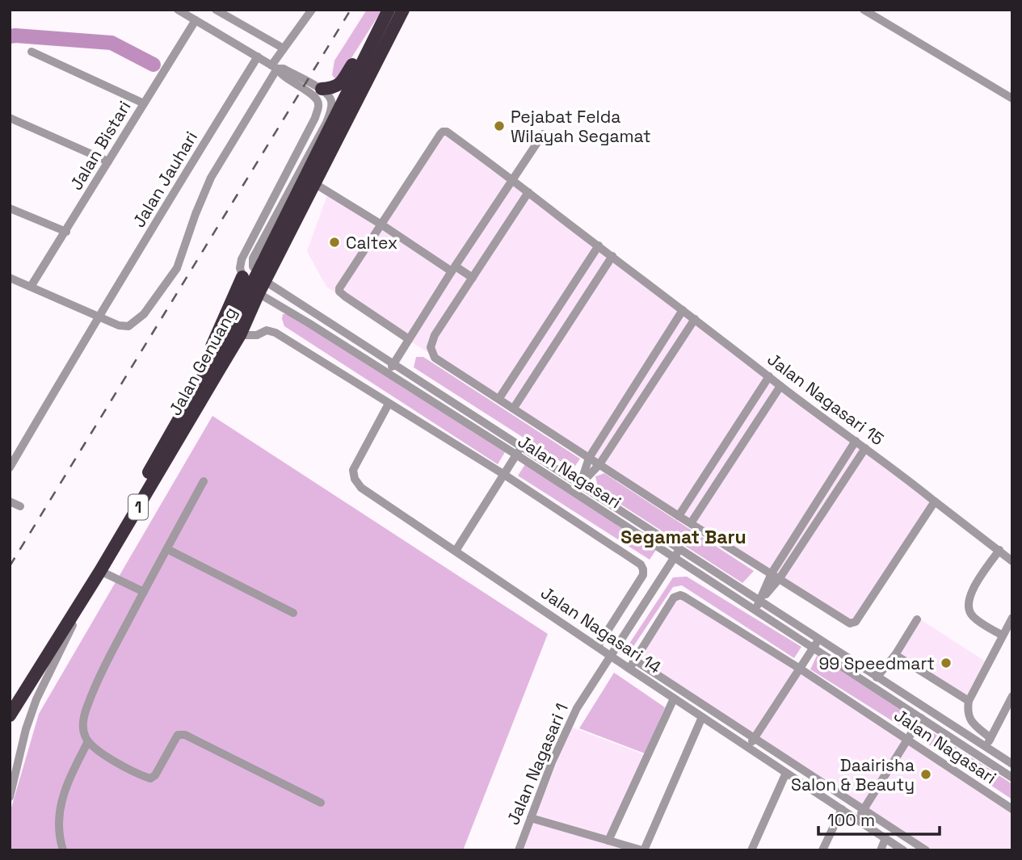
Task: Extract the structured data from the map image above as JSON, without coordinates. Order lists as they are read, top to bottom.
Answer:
{
  "streets": {
    "highway": ["Jalan Genuang", "1"],
    "street": [
      "Jalan Bistari",
      "Jalan Jauhari",
      "Jalan Nagasari 15",
      "Jalan Nagasari",
      "Jalan Nagasari 14",
      "Jalan Nagasari 1"
    ]
  },
  "crossings": [
    ["Jalan Genuang", "Jalan Nagasari"],
    ["Jalan Nagasari", "Jalan Nagasari 14"],
    ["Jalan Nagasari", "Jalan Nagasari 1"],
    ["Jalan Nagasari 14", "Jalan Nagasari 1"]
  ],
  "districts": ["Segamat Baru"],
  "places": [
    "Pejabat Felda Wilayah Segamat",
    "Caltex",
    "99 Speedmart",
    "Daairisha Salon & Beauty"
  ],
  "scale_bar": "100 m"
}
